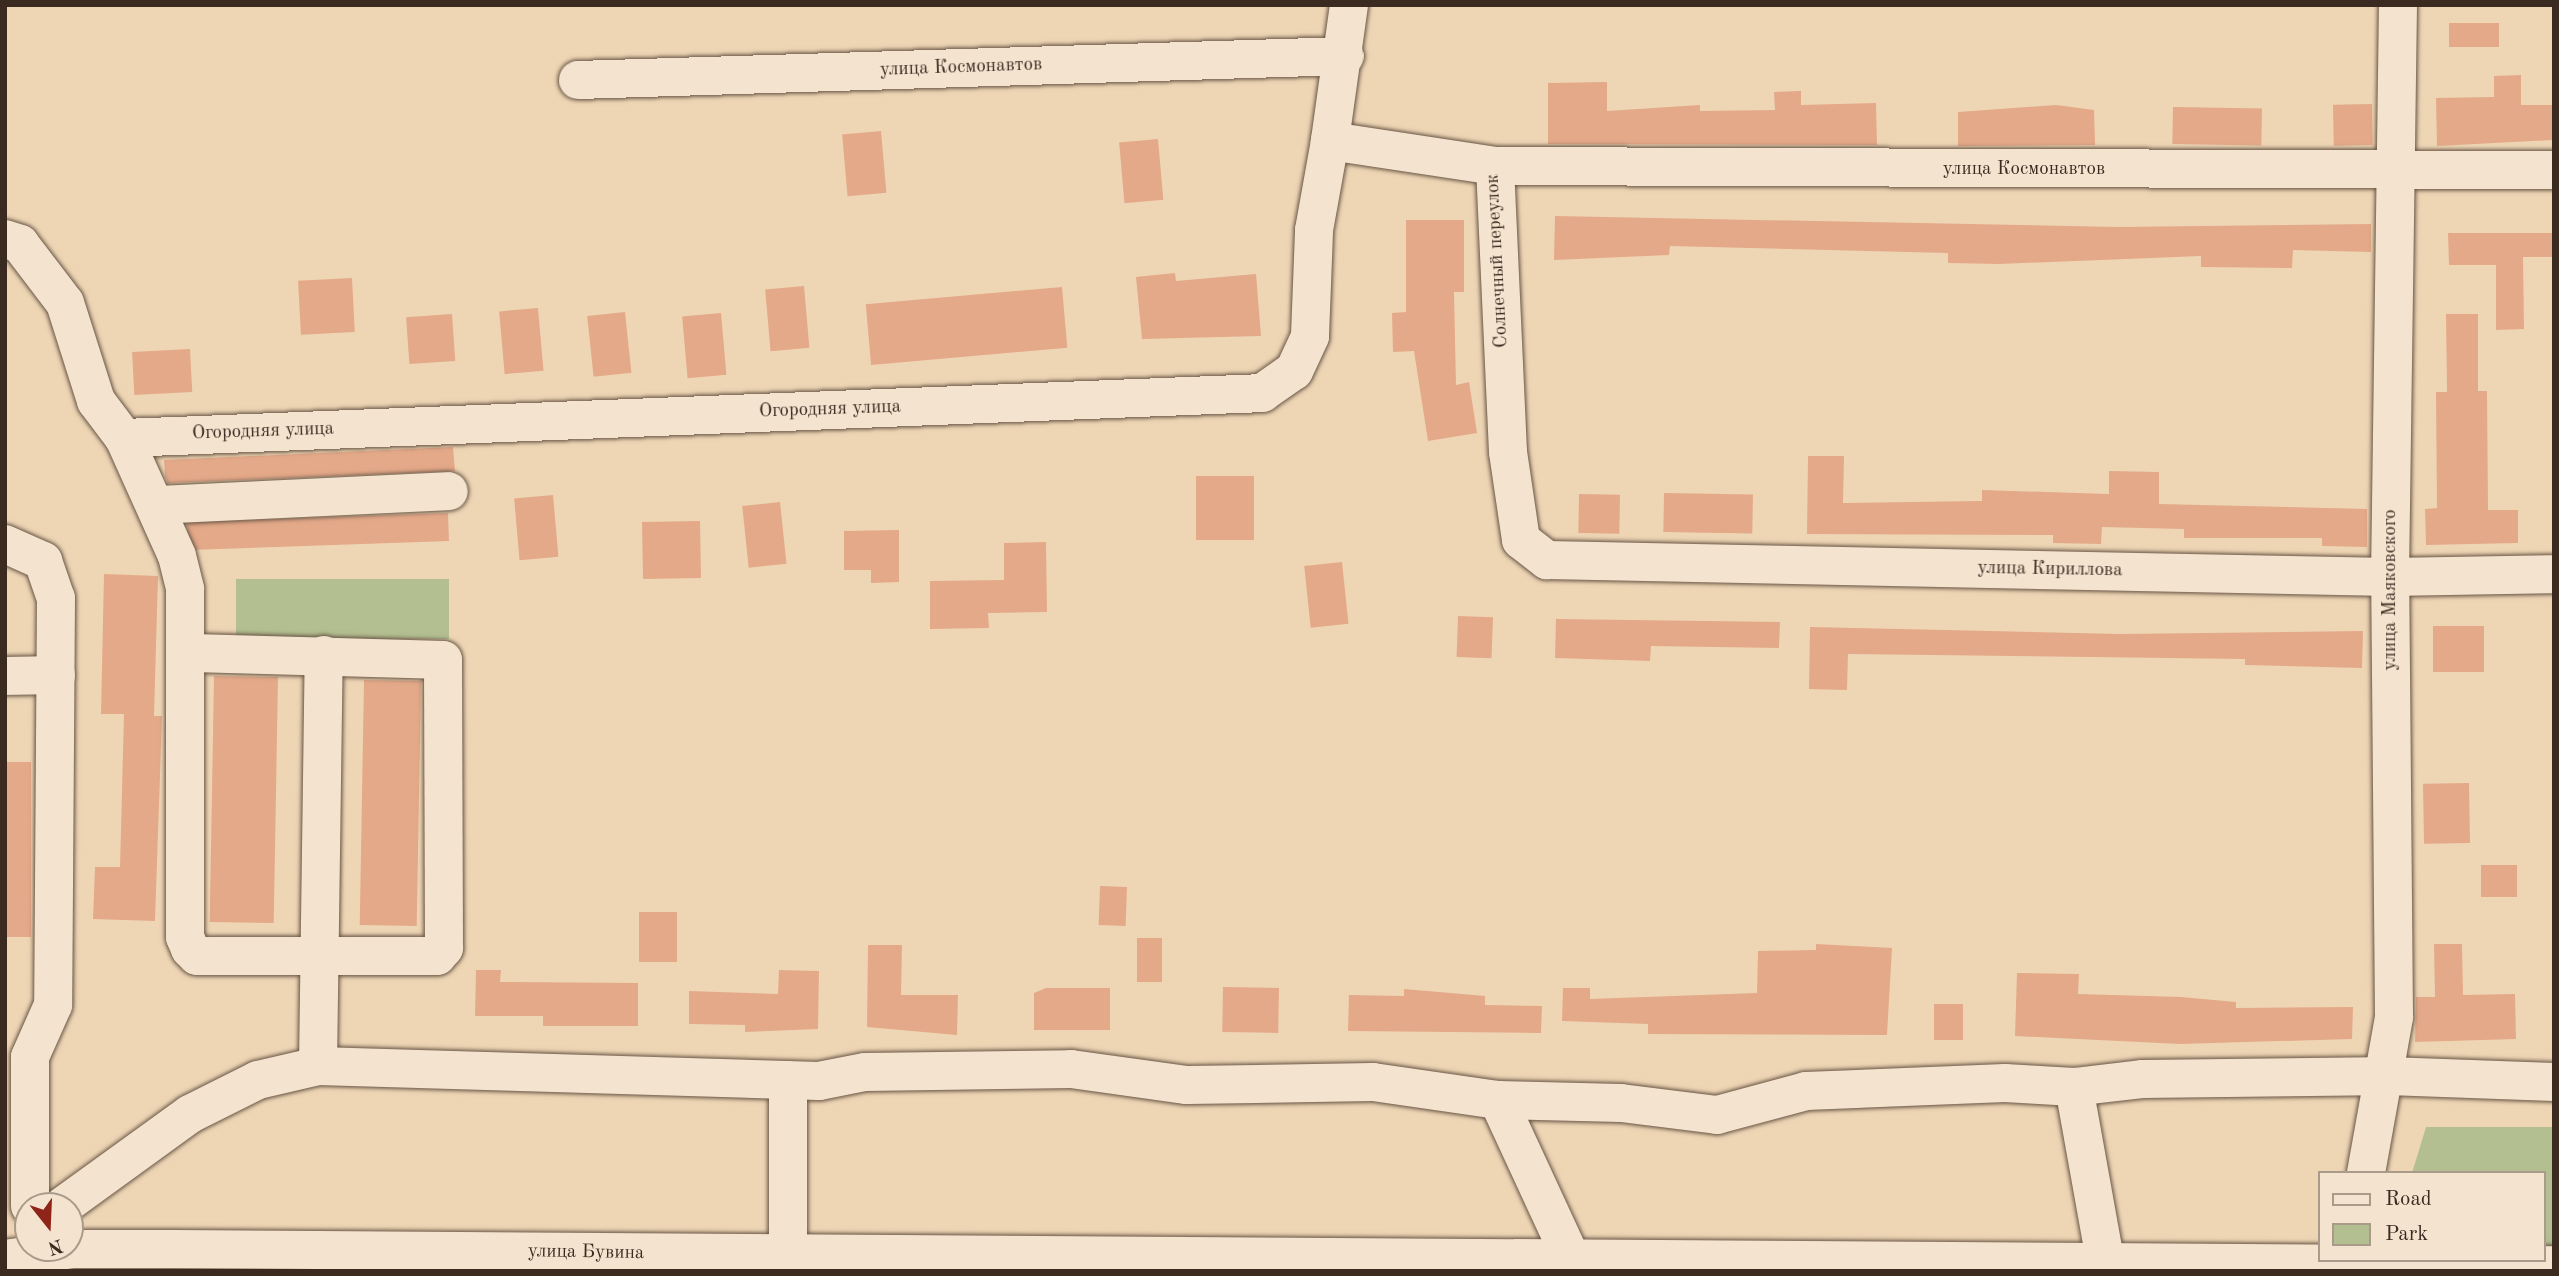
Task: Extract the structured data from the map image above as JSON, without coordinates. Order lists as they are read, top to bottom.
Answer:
{
  "streets": {
    "street": [
      "улица Космонавтов",
      "Солнечный переулок",
      "Огородняя улица",
      "улица Кириллова",
      "улица Маяковского",
      "улица Бувина"
    ]
  },
  "crossings": [
    ["улица Космонавтов", "Солнечный переулок"],
    ["улица Космонавтов", "улица Маяковского"],
    ["Солнечный переулок", "Огородняя улица"],
    ["Солнечный переулок", "улица Кириллова"],
    ["улица Кириллова", "улица Маяковского"]
  ],
  "legend": ["Road", "Park"],
  "north": "bottom"
}
